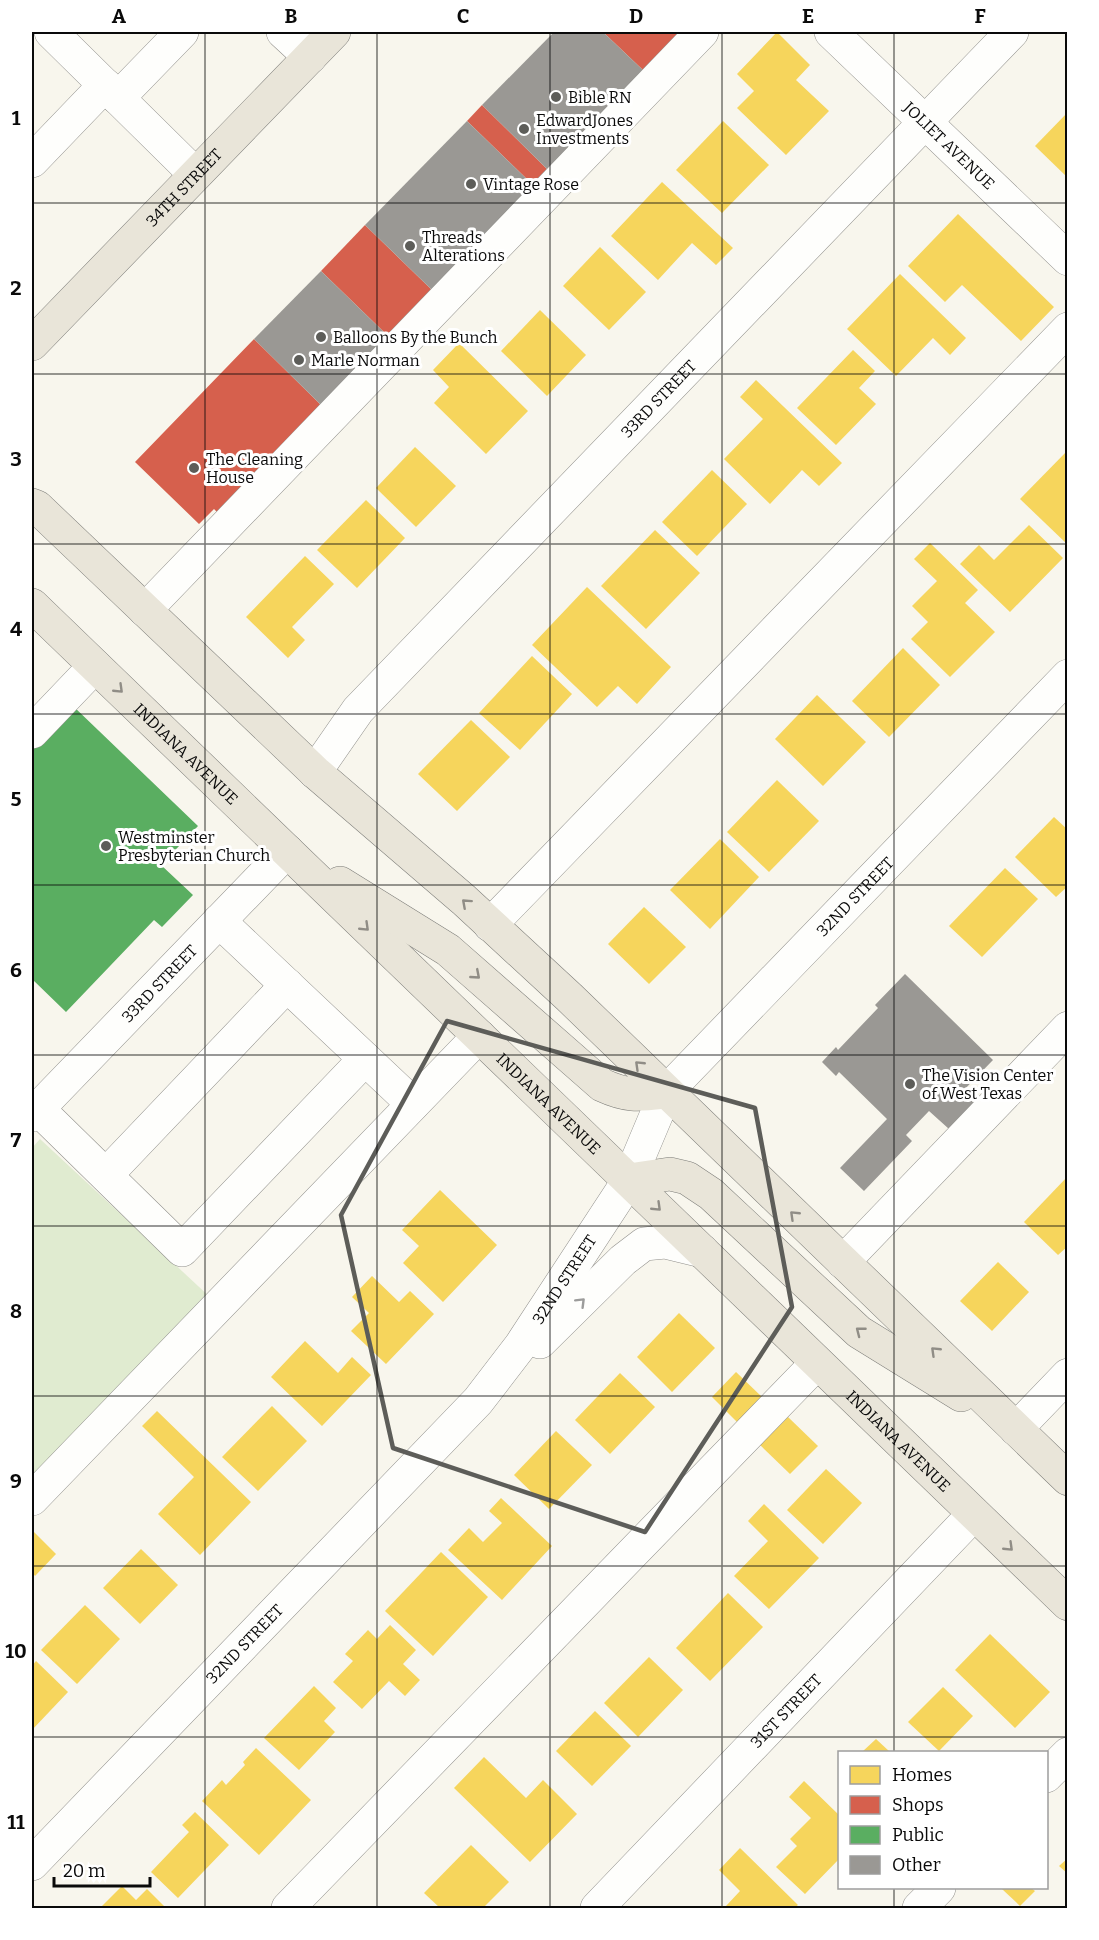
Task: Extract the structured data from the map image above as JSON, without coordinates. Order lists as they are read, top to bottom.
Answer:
{
  "streets": {
    "main road": ["34TH STREET", "INDIANA AVENUE"],
    "street": [
      "JOLIET AVENUE",
      "33RD STREET",
      "32ND STREET",
      "31ST STREET"
    ]
  },
  "crossings": [
    ["JOLIET AVENUE", "33RD STREET"],
    ["33RD STREET", "INDIANA AVENUE"],
    ["INDIANA AVENUE", "32ND STREET"],
    ["INDIANA AVENUE", "31ST STREET"]
  ],
  "places": [
    "Bible RN",
    "EdwardJones Investments",
    "Vintage Rose",
    "Threads Alterations",
    "Balloons By the Bunch",
    "Marle Norman",
    "The Cleaning House",
    "Westminster Presbyterian Church",
    "The Vision Center of West Texas"
  ],
  "legend": [
    "Homes",
    "Shops",
    "Public",
    "Other"
  ],
  "scale_bar": "20 m",
  "grid": {
    "columns": [
      "A",
      "B",
      "C",
      "D",
      "E",
      "F"
    ],
    "rows": [
      "1",
      "2",
      "3",
      "4",
      "5",
      "6",
      "7",
      "8",
      "9",
      "10",
      "11"
    ]
  }
}
